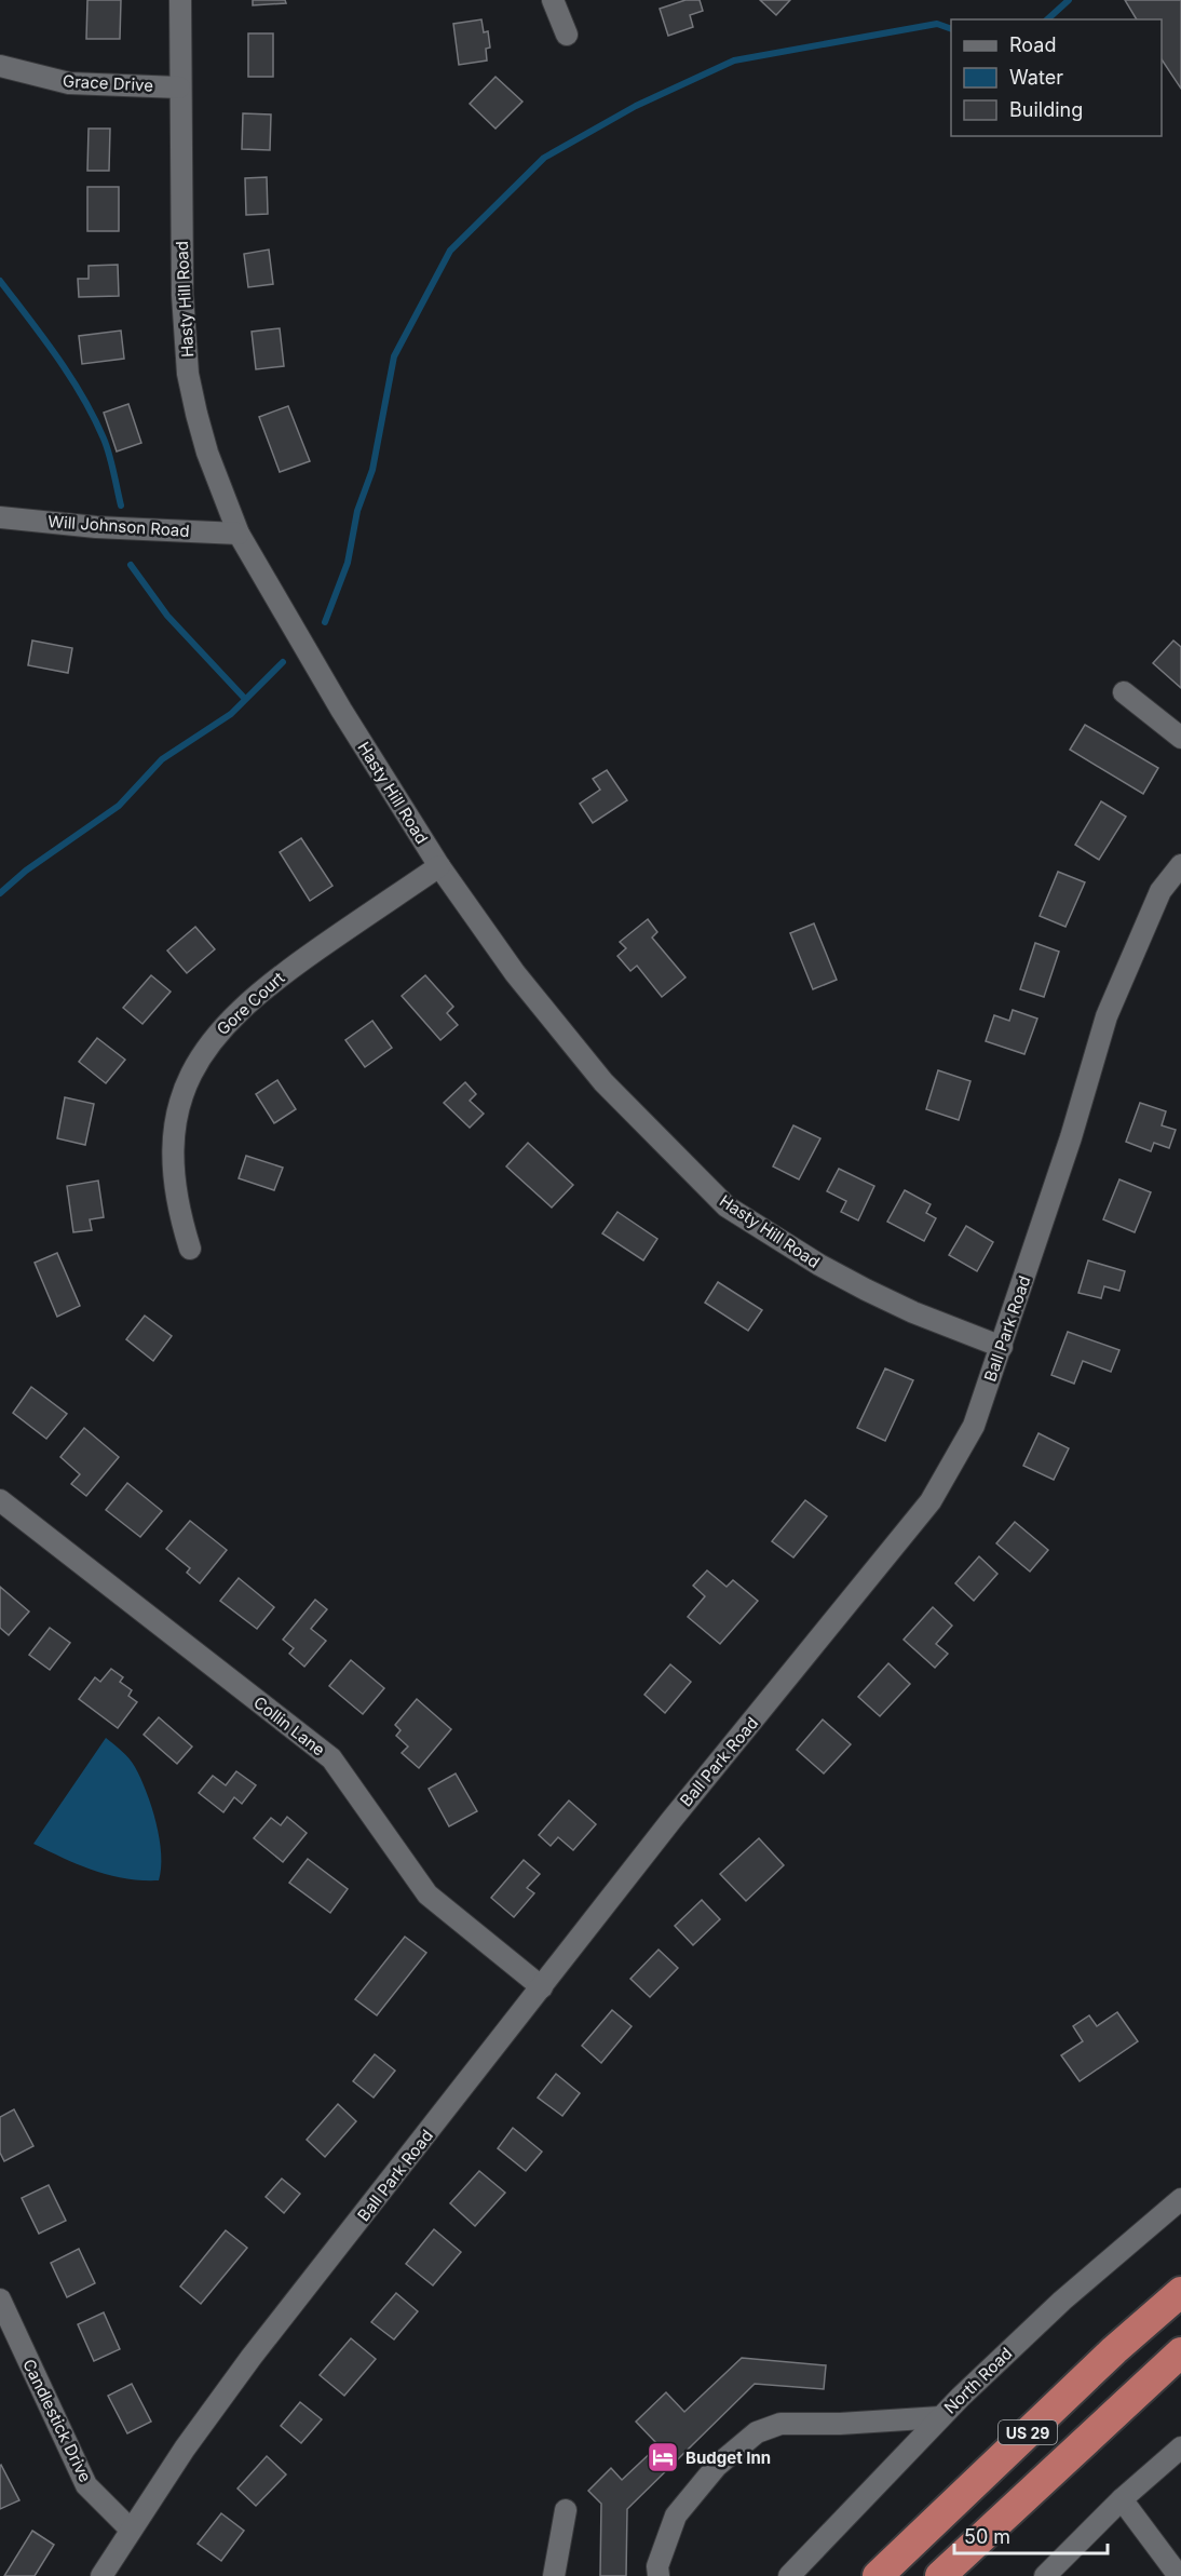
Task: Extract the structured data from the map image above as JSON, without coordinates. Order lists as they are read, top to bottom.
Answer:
{
  "streets": {
    "highway": ["US 29"],
    "street": [
      "Grace Drive",
      "Hasty Hill Road",
      "Will Johnson Road",
      "Gore Court",
      "Ball Park Road",
      "Collin Lane",
      "North Road",
      "Candlestick Drive"
    ]
  },
  "crossings": [
    ["Grace Drive", "Hasty Hill Road"],
    ["Hasty Hill Road", "Will Johnson Road"],
    ["Hasty Hill Road", "Gore Court"],
    ["Hasty Hill Road", "Ball Park Road"],
    ["Ball Park Road", "Collin Lane"],
    ["Ball Park Road", "Candlestick Drive"]
  ],
  "places": {
    "hotel": ["Budget Inn"]
  },
  "legend": ["Road", "Water", "Building"],
  "scale_bar": "50 m"
}
